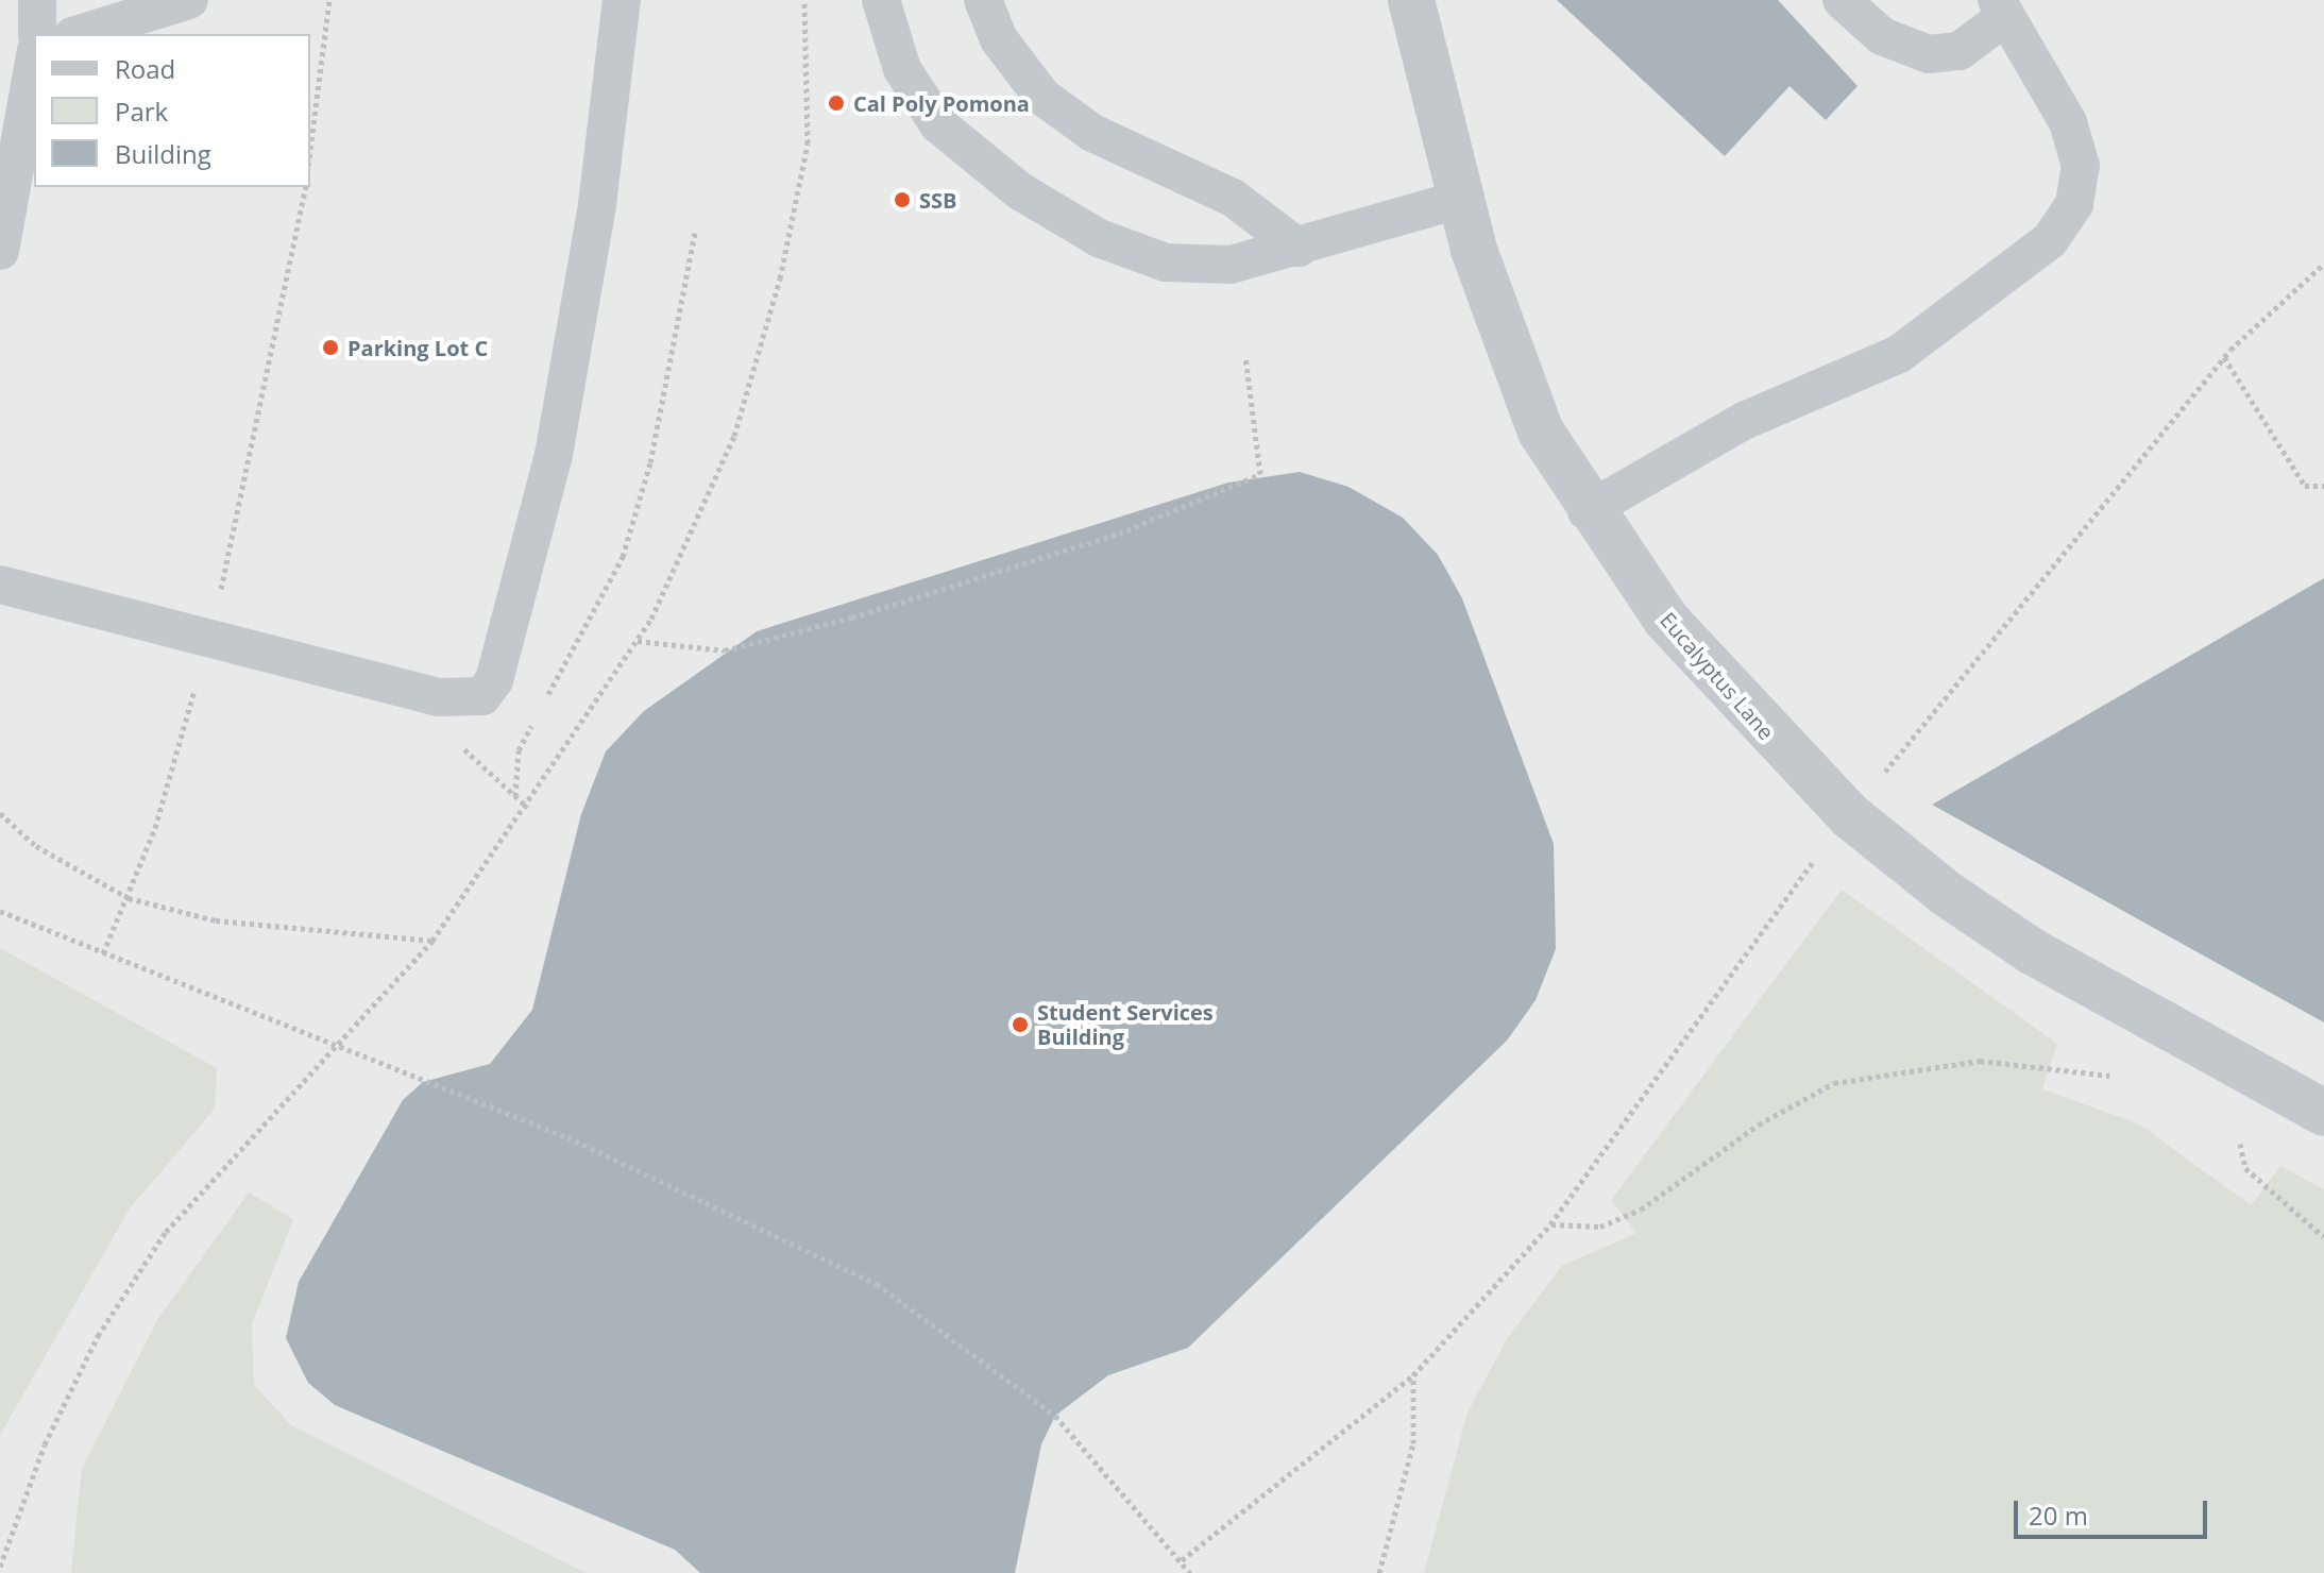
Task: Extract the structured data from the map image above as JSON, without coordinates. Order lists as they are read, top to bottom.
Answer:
{
  "streets": {
    "street": ["Eucalyptus Lane"]
  },
  "places": [
    "Cal Poly Pomona",
    "SSB",
    "Parking Lot C",
    "Student Services Building"
  ],
  "legend": ["Road", "Park", "Building"],
  "scale_bar": "20 m"
}
